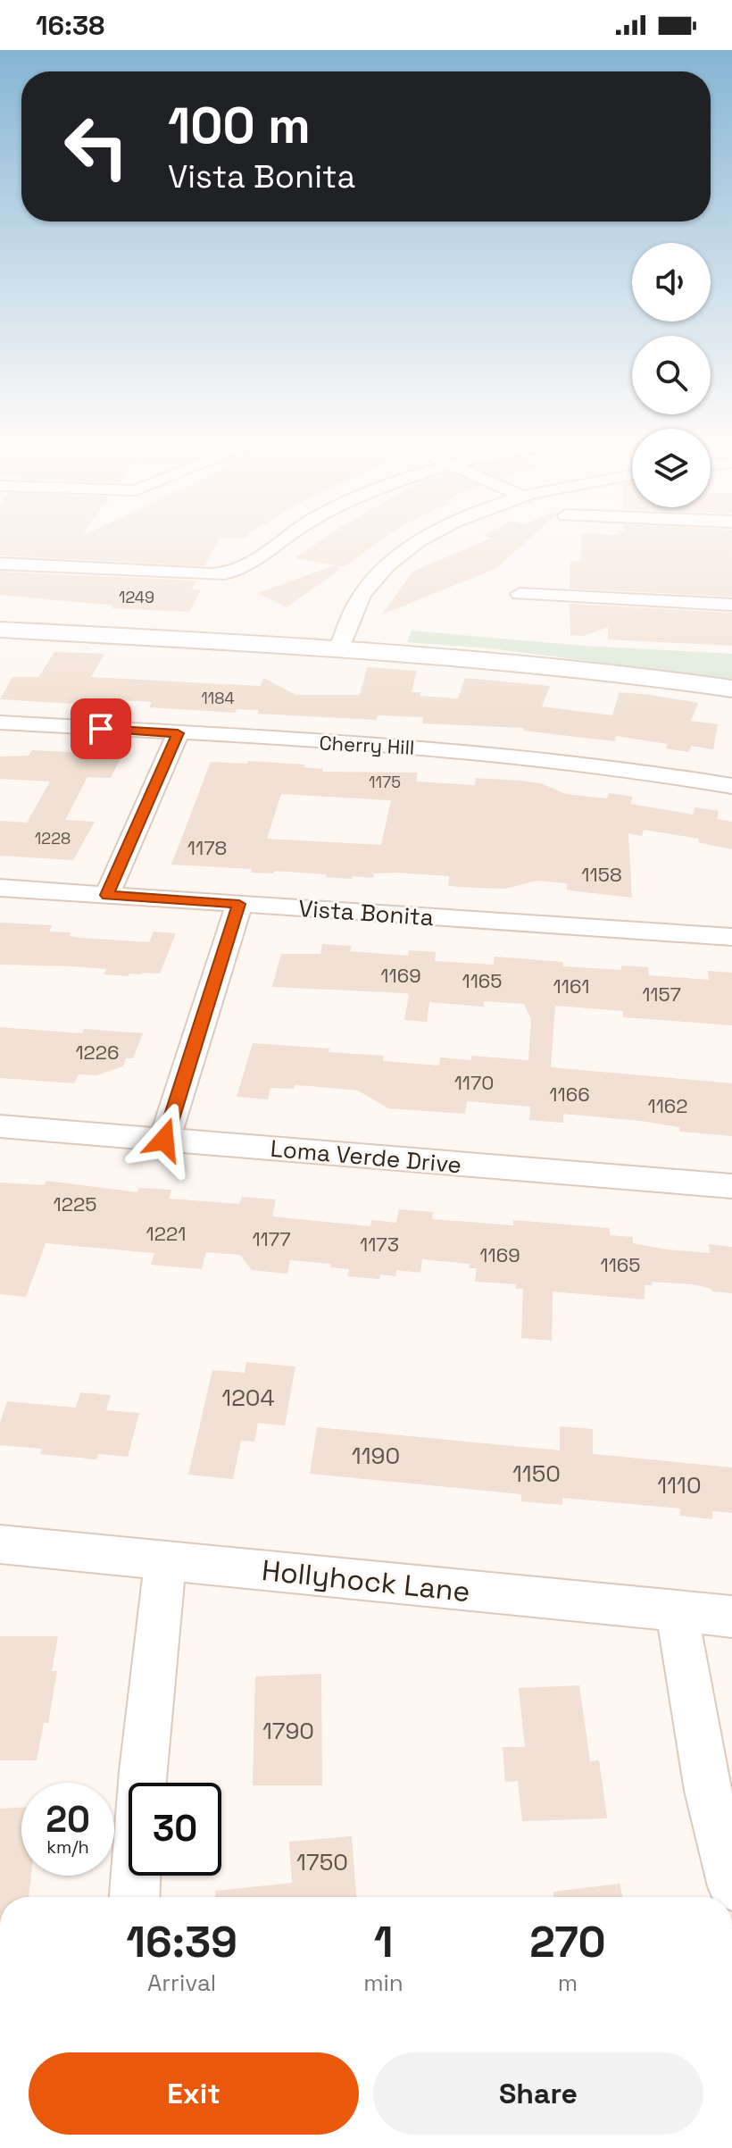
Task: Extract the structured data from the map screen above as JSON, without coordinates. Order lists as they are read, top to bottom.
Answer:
{
  "streets": {
    "street": [
      "Cherry Hill",
      "Vista Bonita",
      "Loma Verde Drive",
      "Hollyhock Lane"
    ]
  },
  "house_numbers": [
    "1249",
    "1184",
    "1175",
    "1228",
    "1178",
    "1158",
    "1169",
    "1165",
    "1161",
    "1157",
    "1226",
    "1170",
    "1166",
    "1162",
    "1225",
    "1221",
    "1177",
    "1173",
    "1169",
    "1165",
    "1204",
    "1190",
    "1150",
    "1110",
    "1790",
    "1750"
  ],
  "page": {
    "status": "16:38",
    "turn": ["100 m", "Vista Bonita"],
    "speed": "20 km/h",
    "limit": "30",
    "eta": [
      "16:39",
      "Arrival",
      "1",
      "min",
      "270",
      "m"
    ],
    "buttons": ["Exit", "Share"]
  }
}
